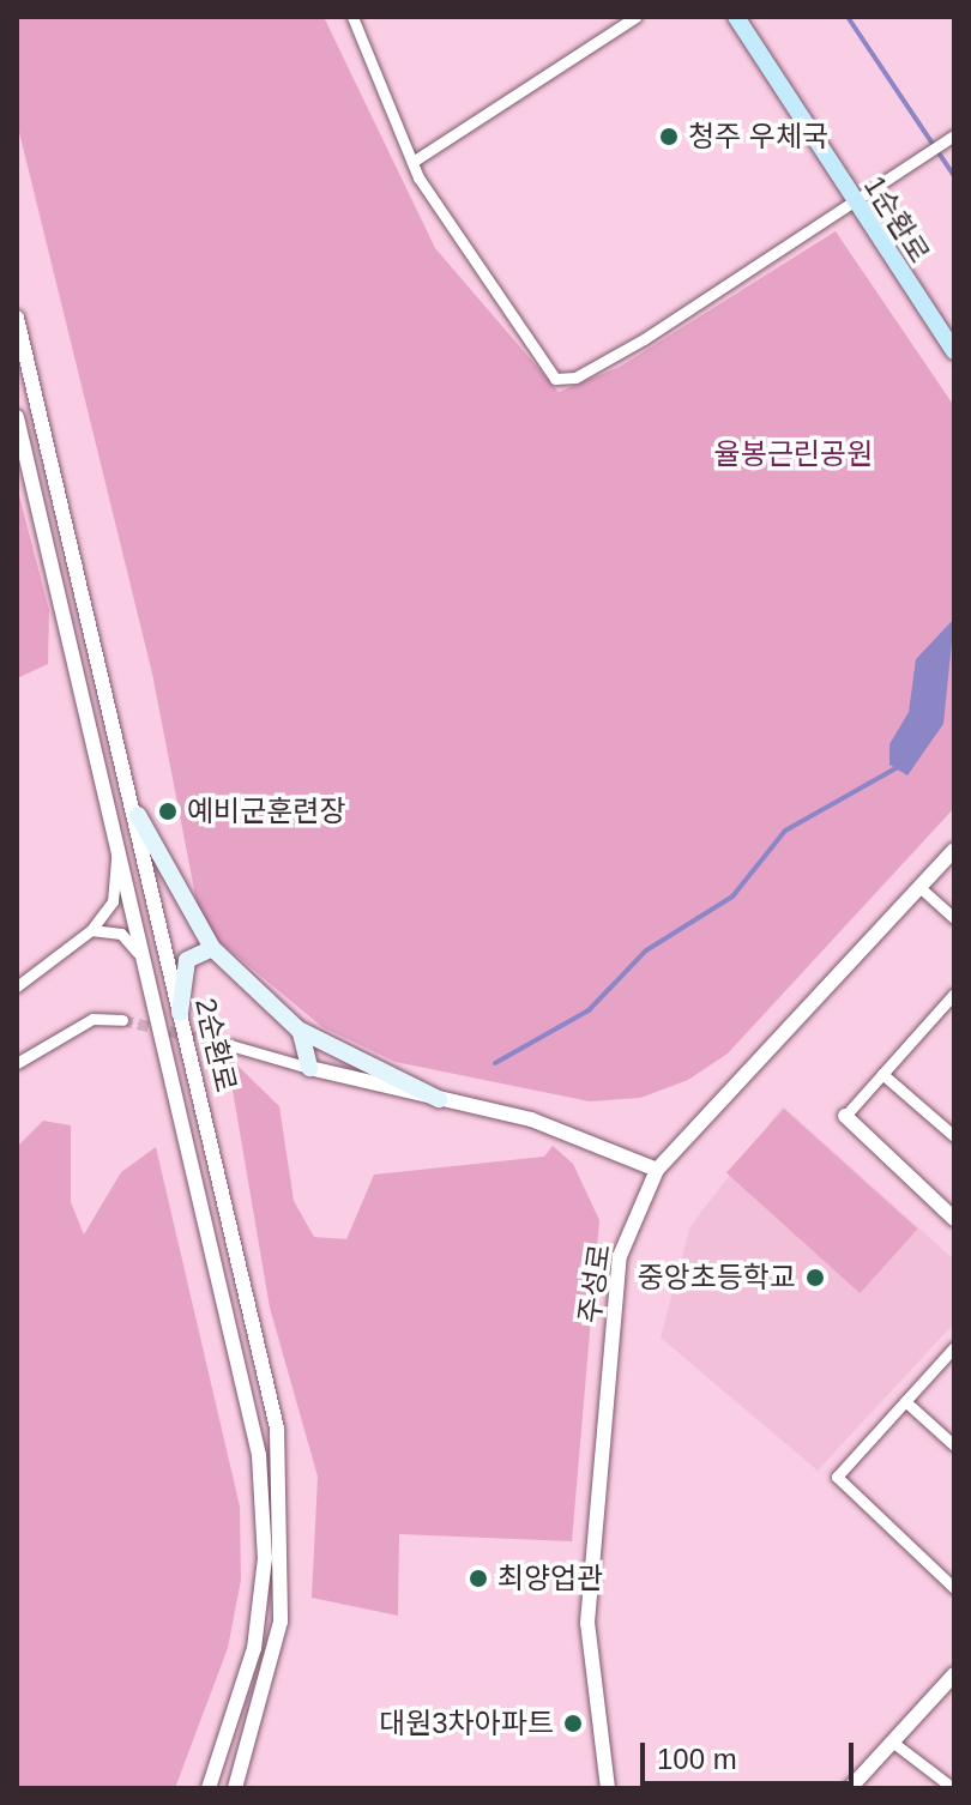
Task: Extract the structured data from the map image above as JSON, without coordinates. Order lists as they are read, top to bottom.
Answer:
{
  "streets": {
    "main road": ["1순환로"],
    "street": ["2순환로", "주성로"]
  },
  "parks": ["율봉근린공원"],
  "places": [
    "청주 우체국",
    "예비군훈련장",
    "중앙초등학교",
    "최양업관",
    "대원3차아파트"
  ],
  "scale_bar": "100 m"
}
